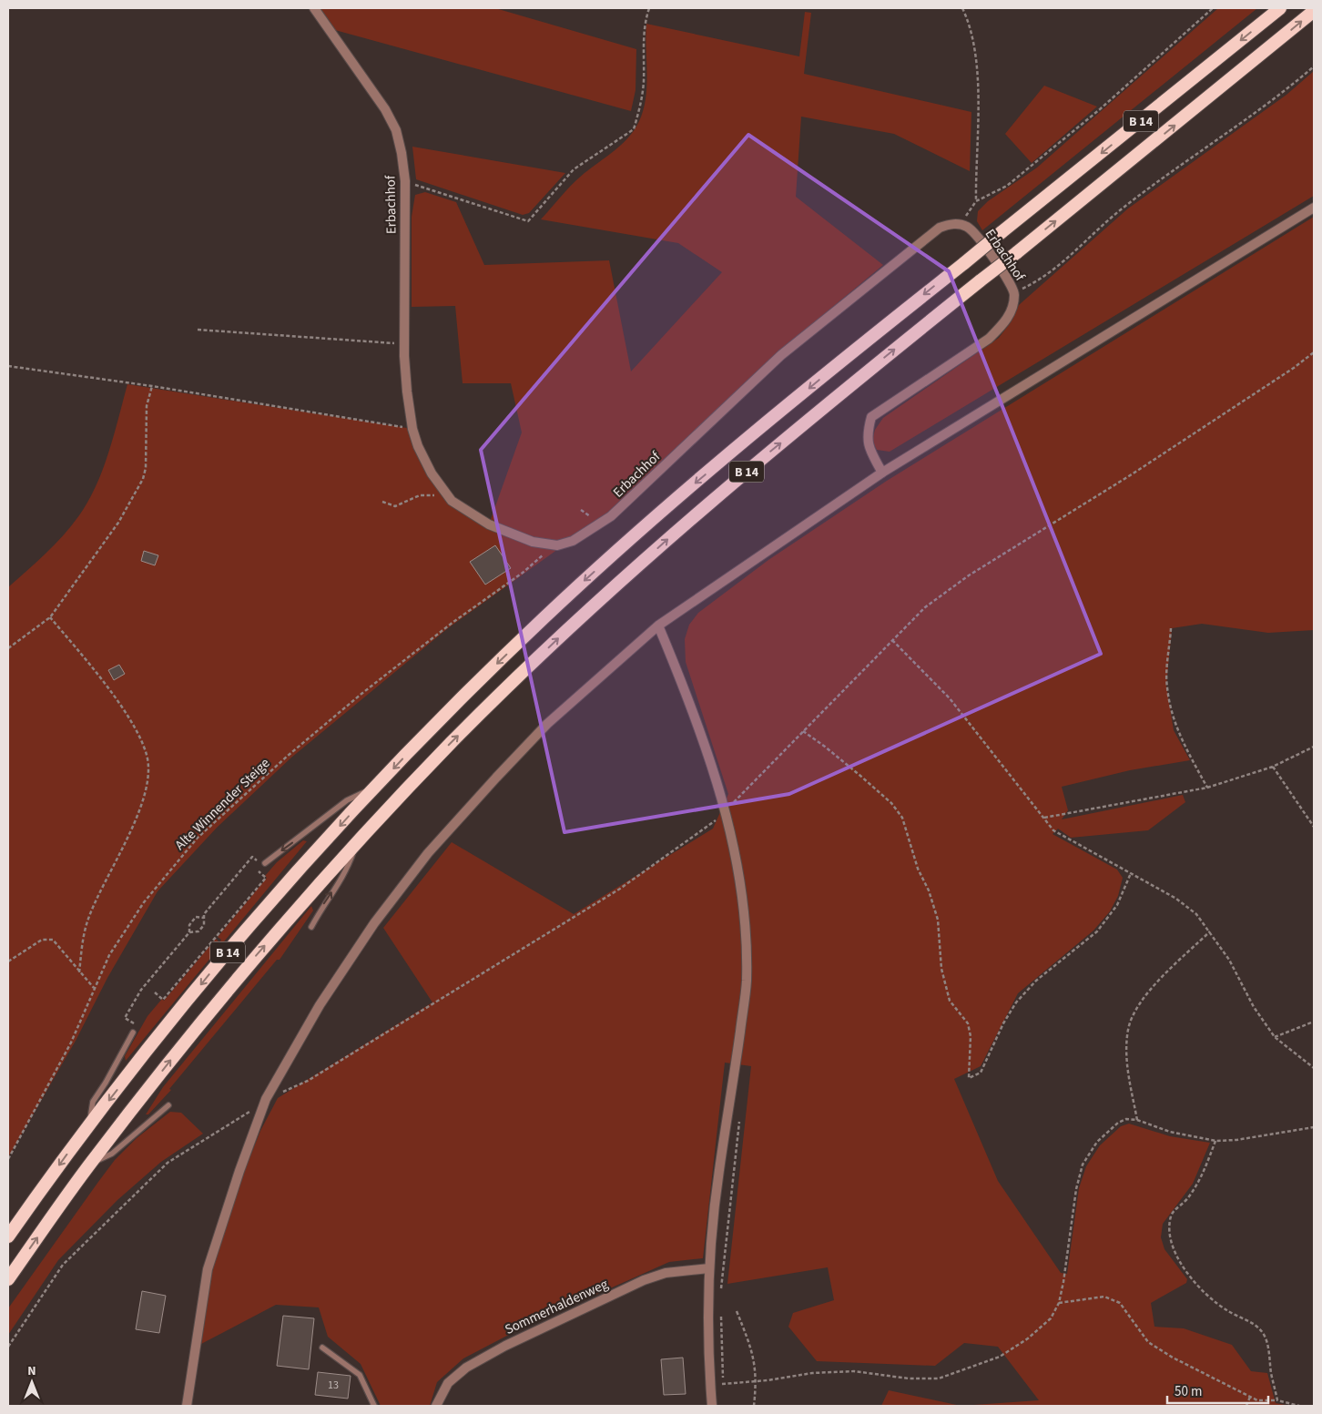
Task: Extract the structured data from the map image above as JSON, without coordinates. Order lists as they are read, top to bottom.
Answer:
{
  "streets": {
    "highway": ["B 14"],
    "street": ["Erbachhof", "Sommerhaldenweg"],
    "path": ["Alte Winnender Steige"]
  },
  "crossings": [
    ["Erbachhof", "Alte Winnender Steige"]
  ],
  "house_numbers": ["13"],
  "scale_bar": "50 m",
  "north": "top"
}
